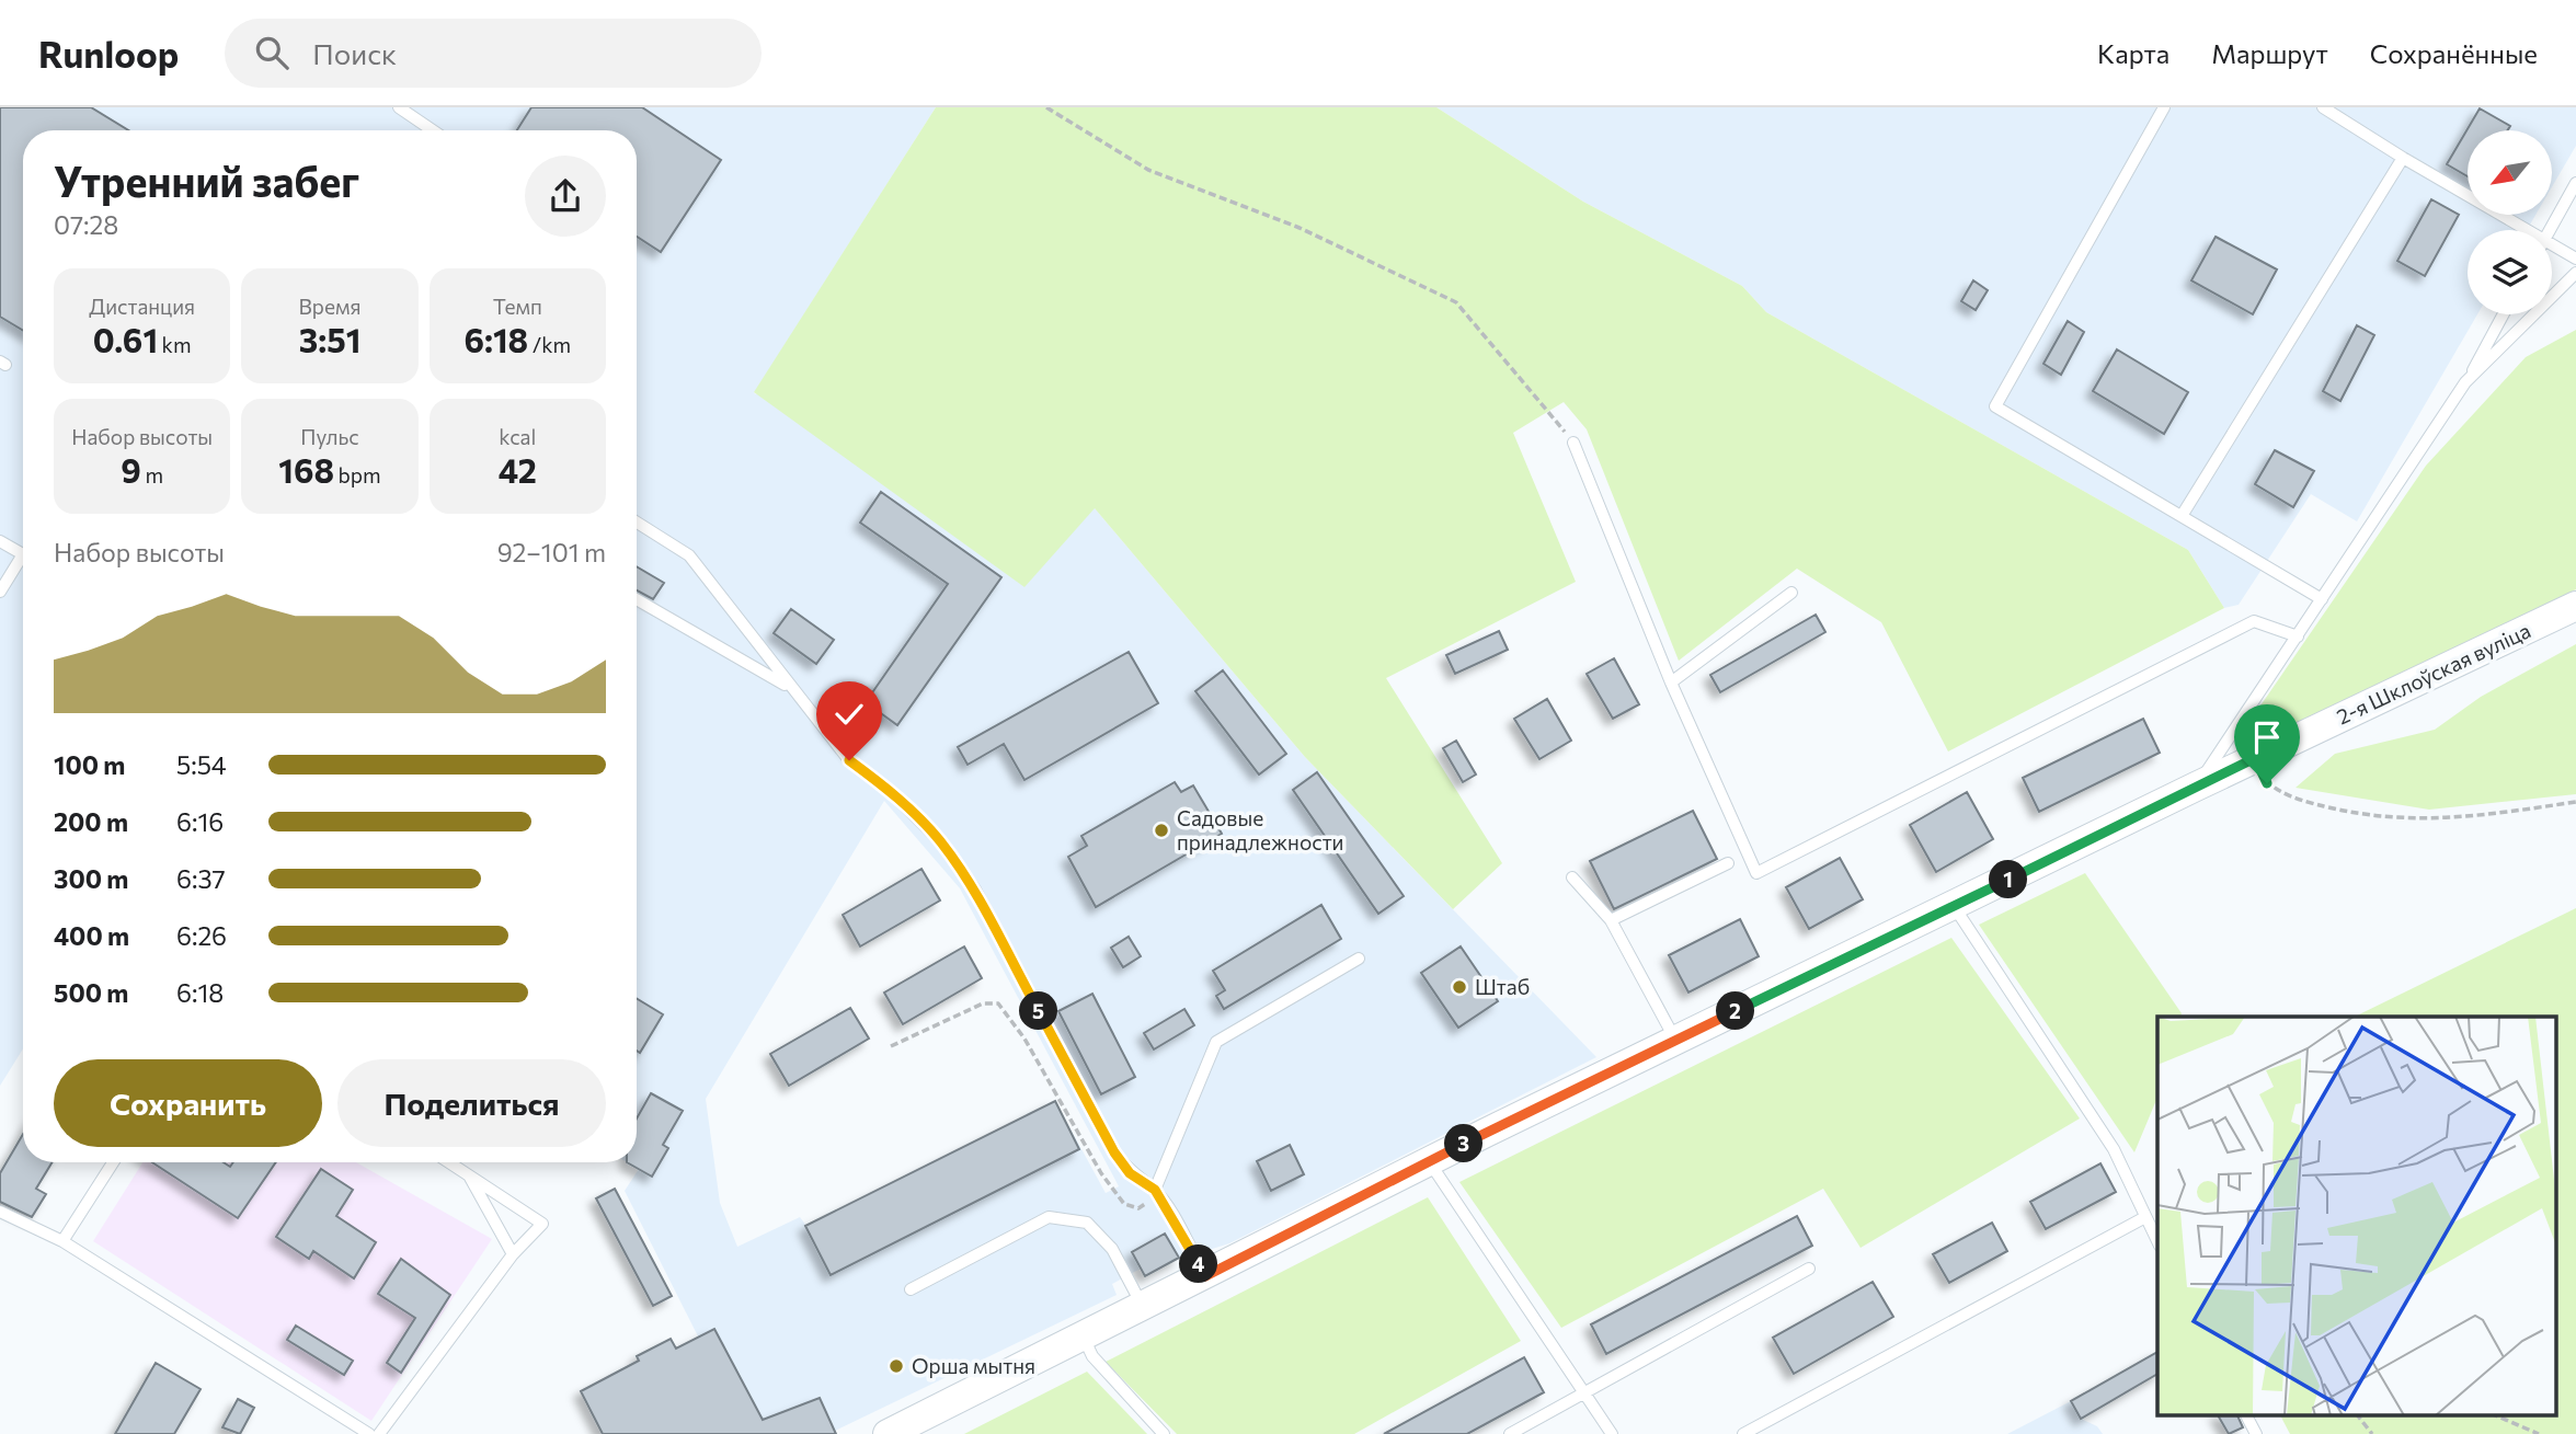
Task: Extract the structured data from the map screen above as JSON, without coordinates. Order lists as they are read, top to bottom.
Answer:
{
  "streets": {
    "street": ["2-я Шклоўская вуліца"]
  },
  "places": ["Садовые принадлежности", "Штаб", "Орша мытня"],
  "north": "bottom left",
  "page": {
    "header": "Runloop",
    "search": "Поиск",
    "nav": ["Карта", "Маршрут", "Сохранённые"],
    "heading": ["Утренний забег", "07:28"],
    "stats": [
      ["Дистанция", "0.61 km"],
      ["Время", "3:51"],
      ["Темп", "6:18 /km"],
      ["Набор высоты", "9 m"],
      ["Пульс", "168 bpm"],
      ["kcal", "42"]
    ],
    "chart": ["Набор высоты", "92–101 m"],
    "list": [
      {
        "name": "100 m",
        "note": "5:54"
      },
      {
        "name": "200 m",
        "note": "6:16"
      },
      {
        "name": "300 m",
        "note": "6:37"
      },
      {
        "name": "400 m",
        "note": "6:26"
      },
      {
        "name": "500 m",
        "note": "6:18"
      }
    ],
    "pins": [
      "1",
      "2",
      "5",
      "3",
      "4"
    ],
    "buttons": ["Сохранить", "Поделиться"]
  }
}
